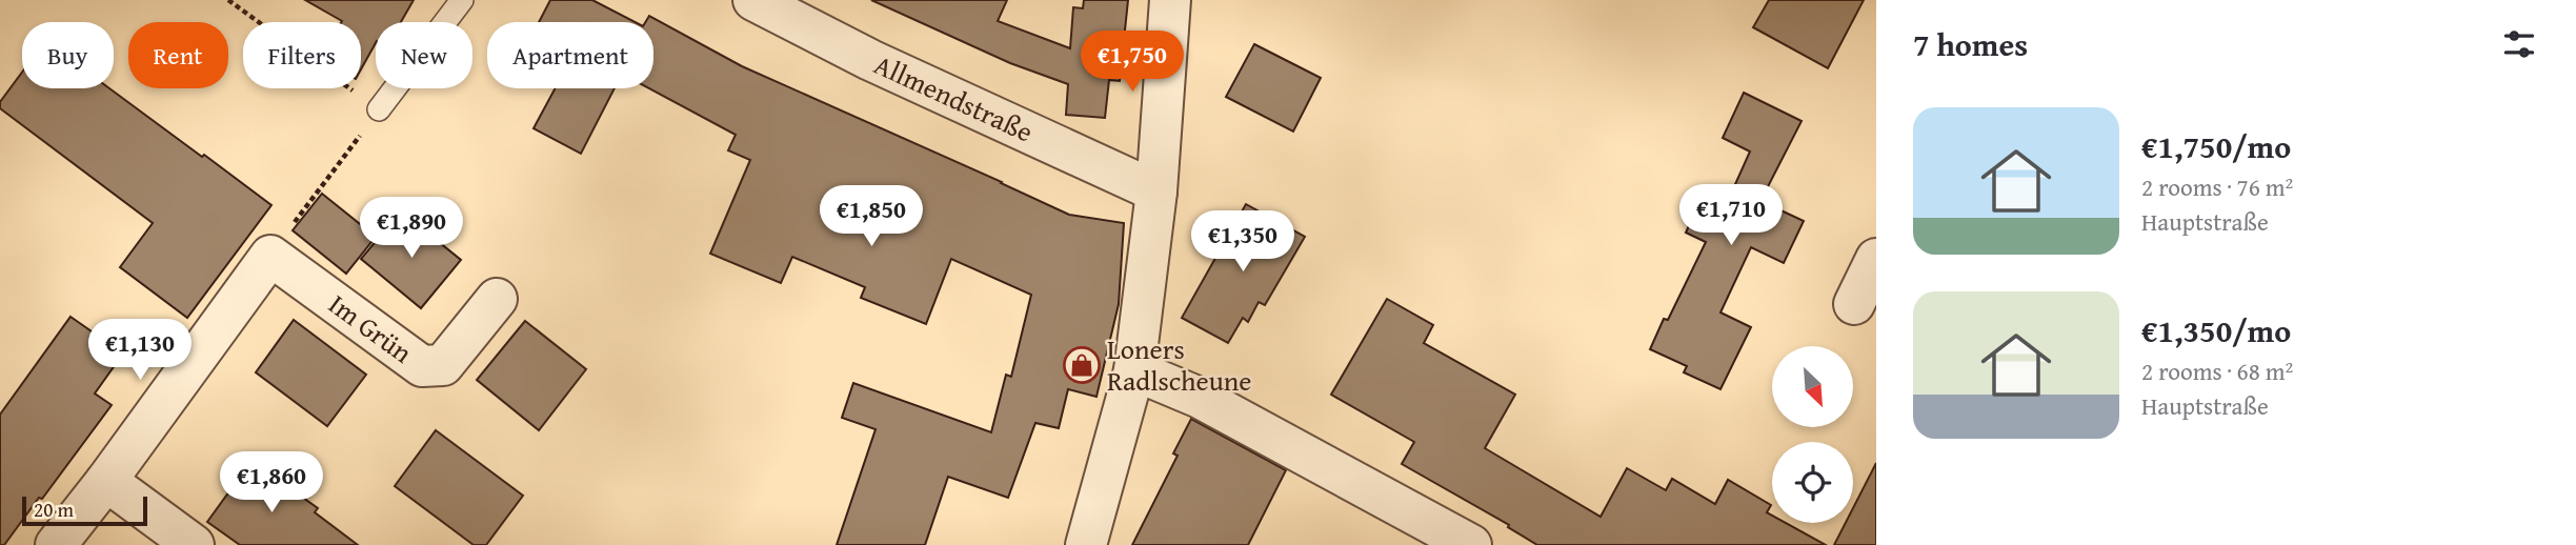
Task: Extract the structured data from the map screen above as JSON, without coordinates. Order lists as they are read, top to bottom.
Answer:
{
  "streets": {
    "street": ["Allmendstraße", "Im Grün"]
  },
  "places": {
    "shop": ["Loners Radlscheune"]
  },
  "scale_bar": "20 m",
  "north": "bottom right",
  "page": {
    "heading": "7 homes",
    "chip": [
      "Buy",
      "Rent",
      "Filters",
      "New",
      "Apartment"
    ],
    "price": [
      "€1,750",
      "€1,710",
      "€1,850",
      "€1,890",
      "€1,350",
      "€1,130",
      "€1,860"
    ],
    "list": [
      {
        "name": "€1,750/mo",
        "note": "2 rooms · 76 m² · Hauptstraße"
      },
      {
        "name": "€1,350/mo",
        "note": "2 rooms · 68 m² · Hauptstraße"
      }
    ],
    "scale": "20 m"
  }
}
